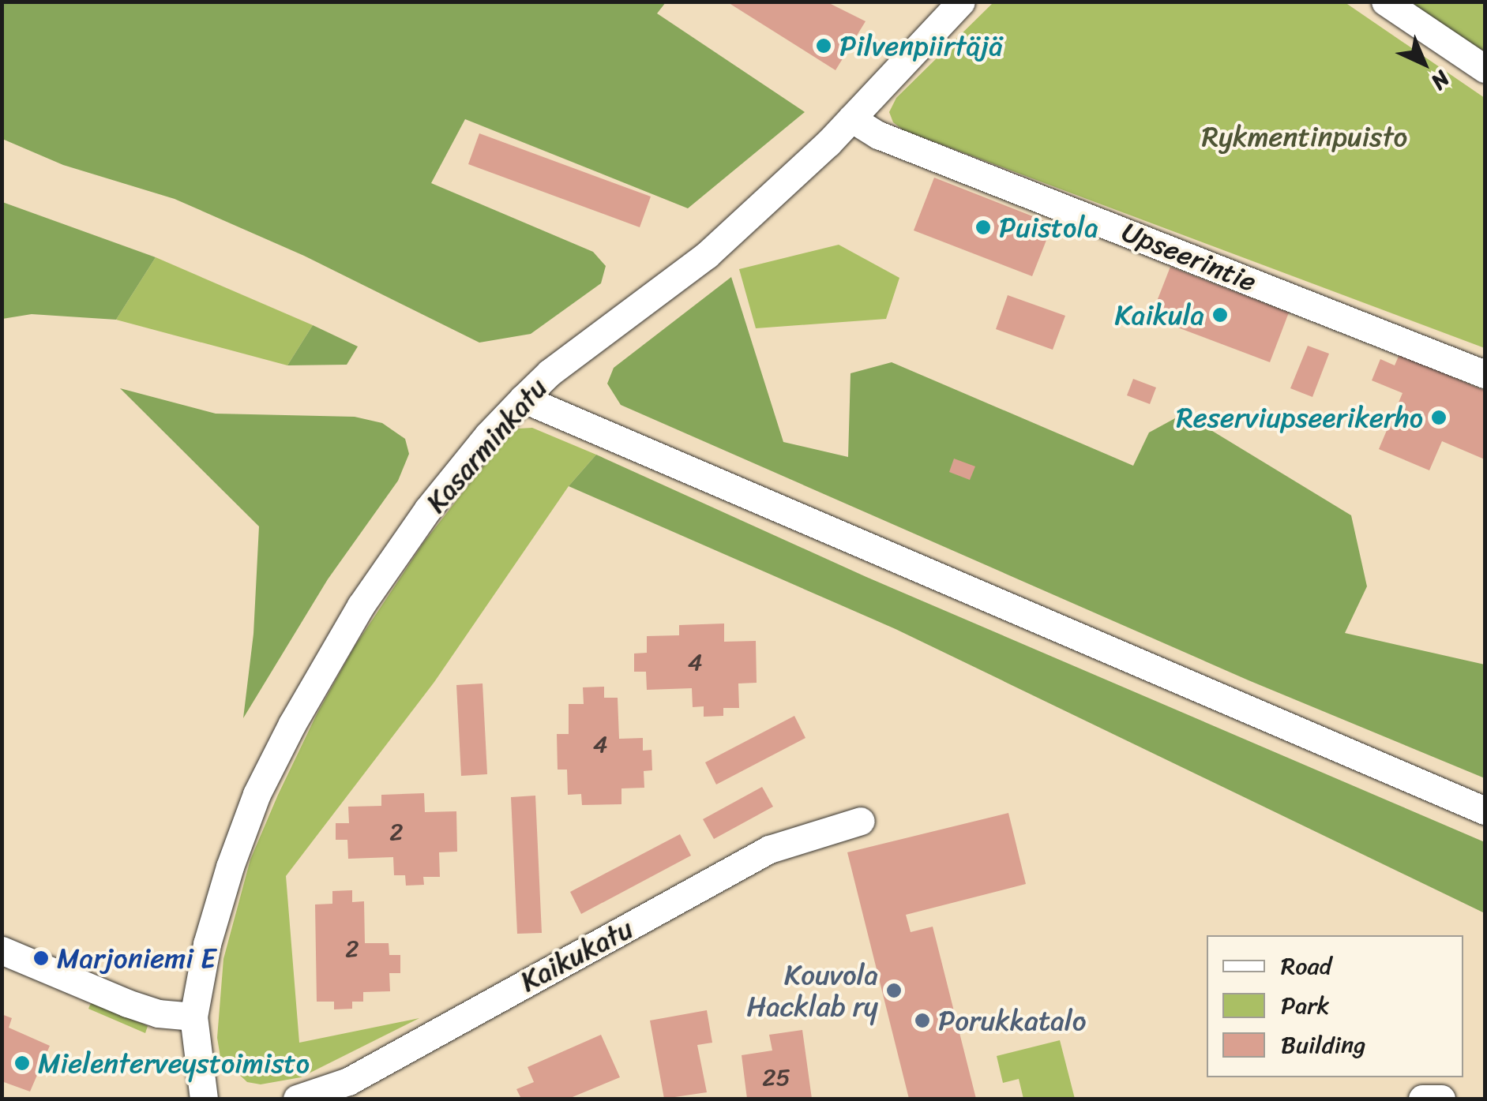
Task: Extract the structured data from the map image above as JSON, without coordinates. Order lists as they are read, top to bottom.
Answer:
{
  "streets": {
    "street": ["Upseerintie", "Kasarminkatu", "Kaikukatu"]
  },
  "crossings": [
    ["Upseerintie", "Kasarminkatu"]
  ],
  "parks": ["Rykmentinpuisto"],
  "places": [
    "Pilvenpiirtäjä",
    "Puistola",
    "Kaikula",
    "Reserviupseerikerho",
    "Marjoniemi E",
    "Kouvola Hacklab ry",
    "Porukkatalo",
    "Mielenterveystoimisto"
  ],
  "house_numbers": [
    "4",
    "4",
    "2",
    "2",
    "25"
  ],
  "legend": ["Road", "Park", "Building"],
  "north": "bottom right"
}
